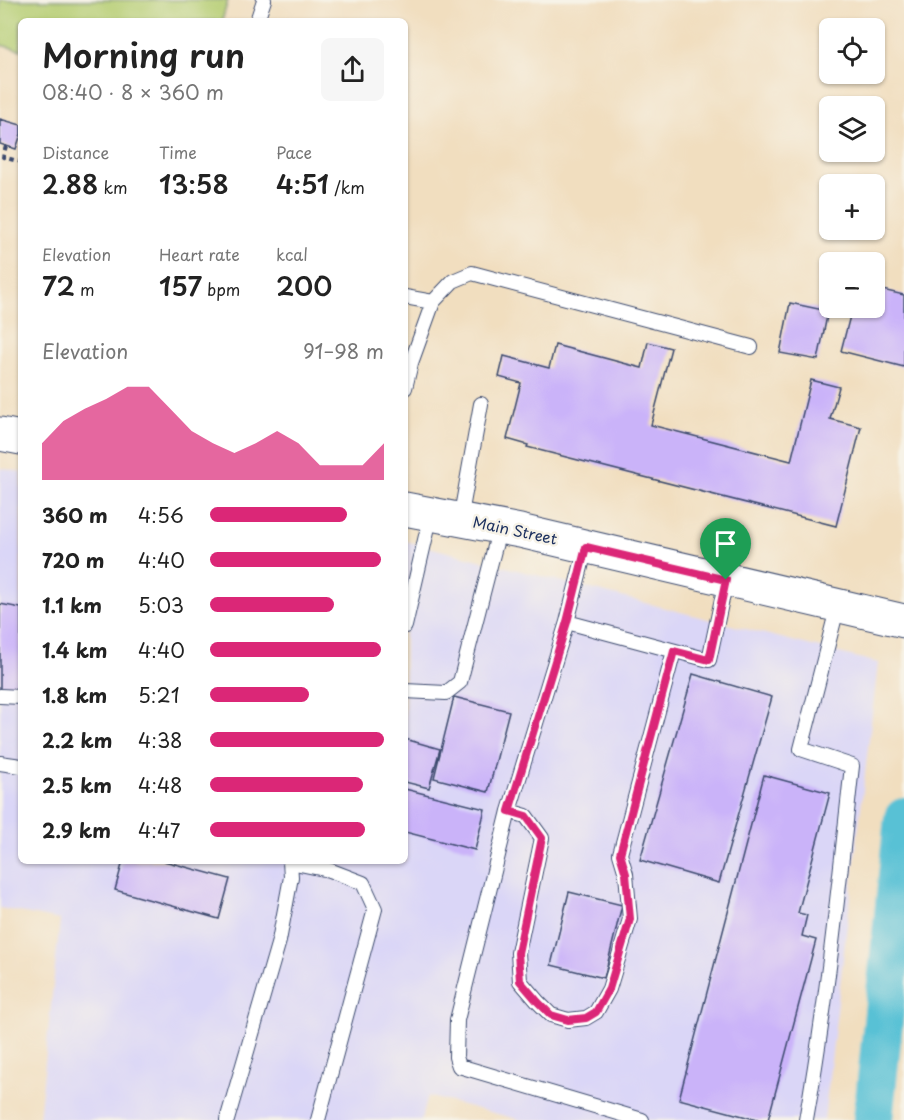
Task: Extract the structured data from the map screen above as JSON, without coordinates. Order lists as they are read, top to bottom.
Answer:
{
  "streets": {
    "main road": ["Main Street"]
  },
  "page": {
    "map_buttons": ["+", "−"],
    "heading": ["Morning run", "08:40 · 8 × 360 m"],
    "stats": [
      ["Distance", "2.88 km"],
      ["Time", "13:58"],
      ["Pace", "4:51 /km"],
      ["Elevation", "72 m"],
      ["Heart rate", "157 bpm"],
      ["kcal", "200"]
    ],
    "chart": ["Elevation", "91–98 m"],
    "list": [
      {
        "name": "360 m",
        "note": "4:56"
      },
      {
        "name": "720 m",
        "note": "4:40"
      },
      {
        "name": "1.1 km",
        "note": "5:03"
      },
      {
        "name": "1.4 km",
        "note": "4:40"
      },
      {
        "name": "1.8 km",
        "note": "5:21"
      },
      {
        "name": "2.2 km",
        "note": "4:38"
      },
      {
        "name": "2.5 km",
        "note": "4:48"
      },
      {
        "name": "2.9 km",
        "note": "4:47"
      }
    ]
  }
}
